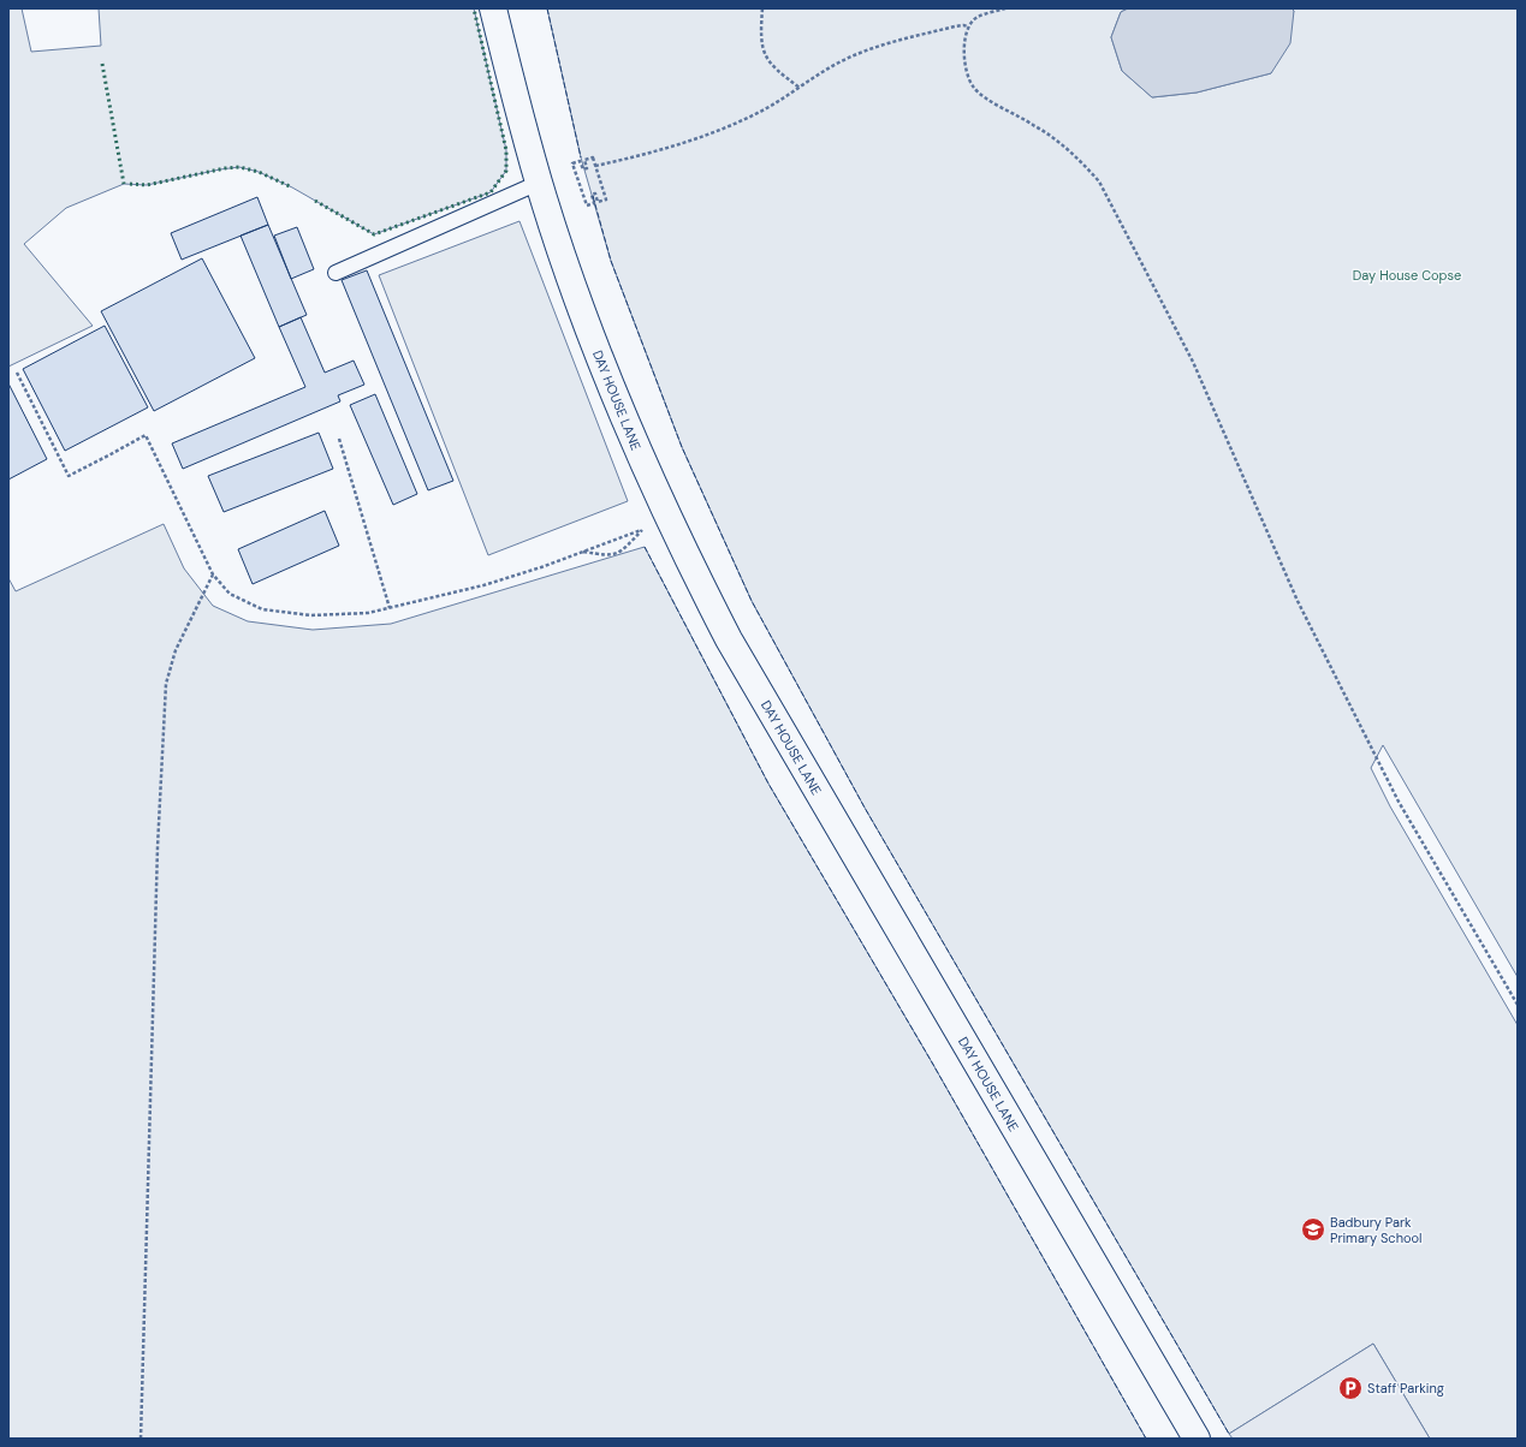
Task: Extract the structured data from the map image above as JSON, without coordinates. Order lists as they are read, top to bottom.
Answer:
{
  "streets": {
    "street": ["DAY HOUSE LANE"]
  },
  "parks": ["Day House Copse"],
  "places": {
    "school or university": ["Badbury Park Primary School"],
    "parking": ["Staff Parking"]
  }
}
